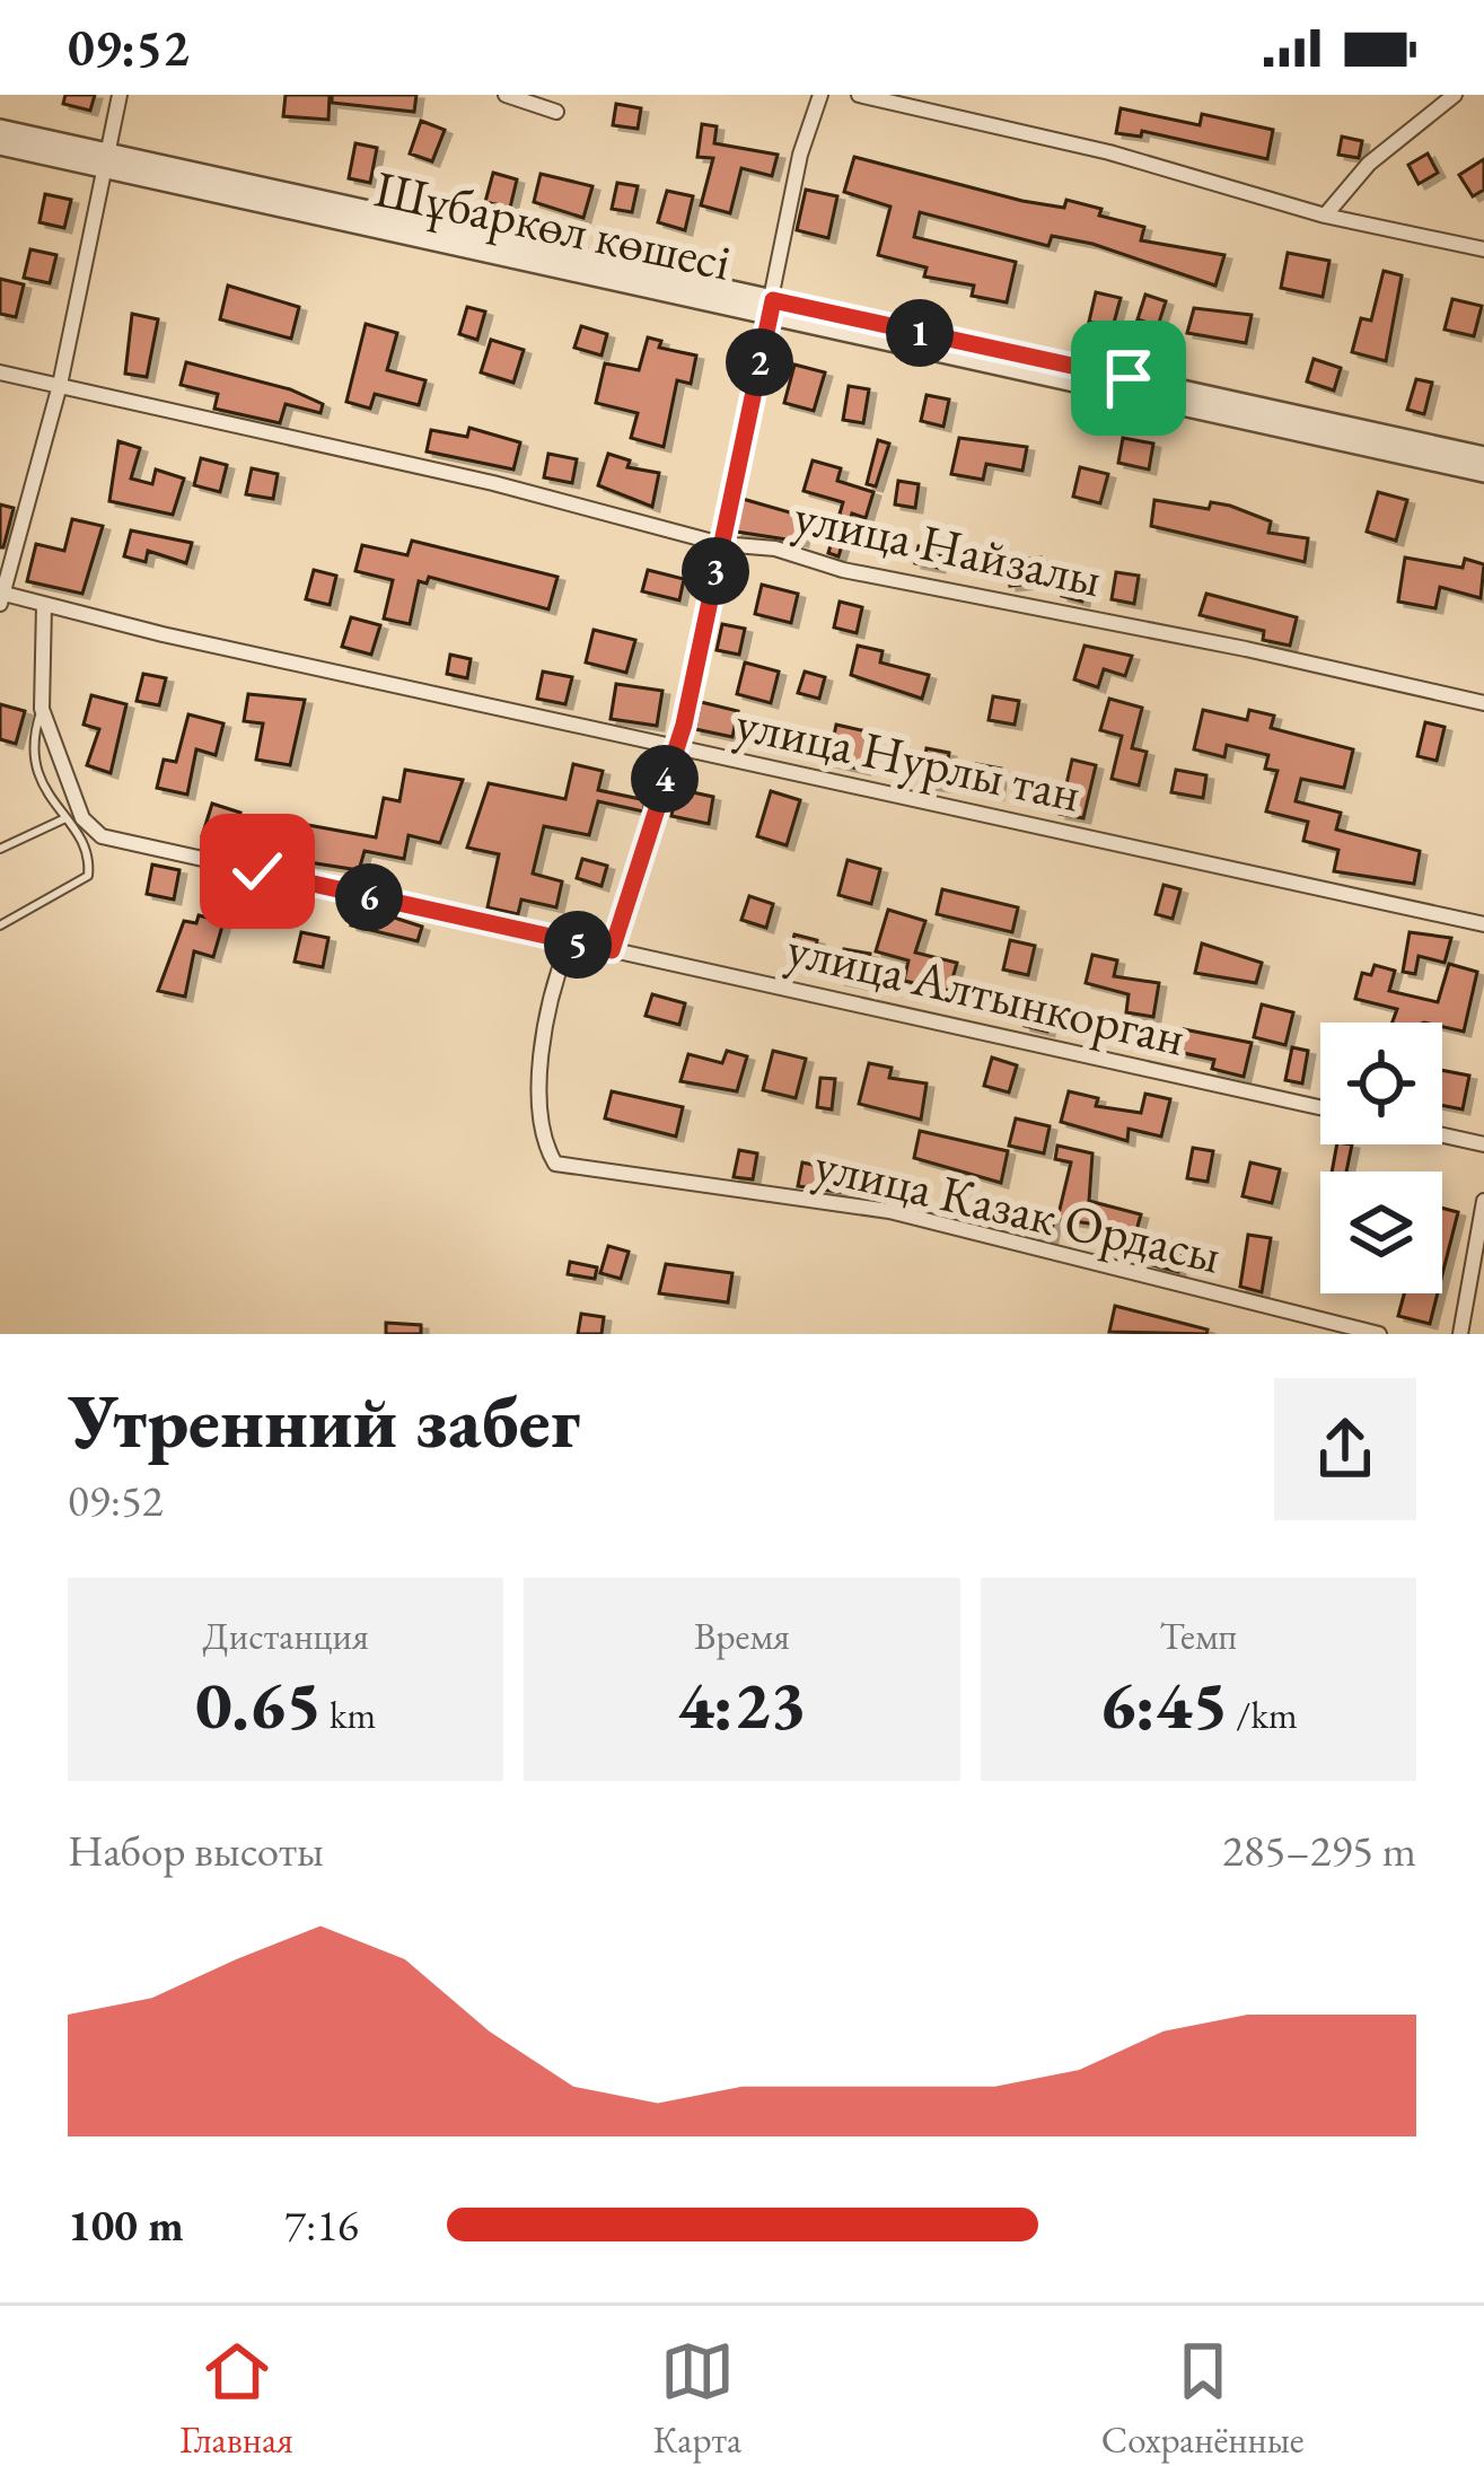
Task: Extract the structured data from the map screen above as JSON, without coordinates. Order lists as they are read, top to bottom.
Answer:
{
  "streets": {
    "street": [
      "Шұбаркөл көшесі",
      "улица Найзалы",
      "улица Нурлы тан",
      "улица Алтынкорган",
      "улица Казак Ордасы"
    ]
  },
  "crossings": [
    ["улица Алтынкорган", "улица Казак Ордасы"]
  ],
  "page": {
    "status": "09:52",
    "pins": [
      "1",
      "2",
      "3",
      "4",
      "6",
      "5"
    ],
    "heading": ["Утренний забег", "09:52"],
    "stats": [
      ["Дистанция", "0.65 km"],
      ["Время", "4:23"],
      ["Темп", "6:45 /km"]
    ],
    "chart": ["Набор высоты", "285–295 m"],
    "list": [
      {
        "name": "100 m",
        "note": "7:16"
      }
    ],
    "tabs": ["Главная", "Карта", "Сохранённые"]
  }
}
